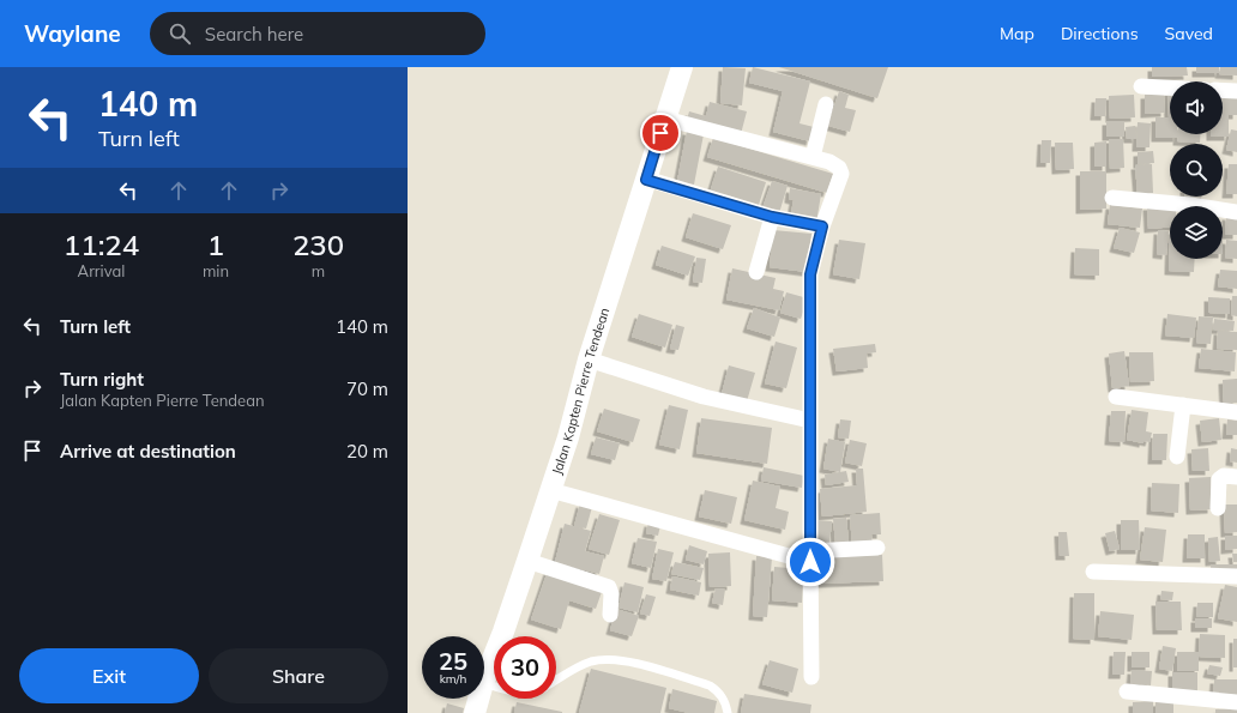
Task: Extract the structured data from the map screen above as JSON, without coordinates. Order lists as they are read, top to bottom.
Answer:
{
  "streets": {
    "main road": ["Jalan Kapten Pierre Tendean"]
  },
  "page": {
    "header": "Waylane",
    "search": "Search here",
    "nav": ["Map", "Directions", "Saved"],
    "turn": ["140 m", "Turn left"],
    "eta": [
      "11:24",
      "Arrival",
      "1",
      "min",
      "230",
      "m"
    ],
    "list": [
      {
        "name": "Turn left",
        "value": "140 m"
      },
      {
        "name": "Turn right",
        "note": "Jalan Kapten Pierre Tendean",
        "value": "70 m"
      },
      {
        "name": "Arrive at destination",
        "value": "20 m"
      }
    ],
    "speed": "25 km/h",
    "limit": "30",
    "buttons": ["Exit", "Share"]
  }
}
